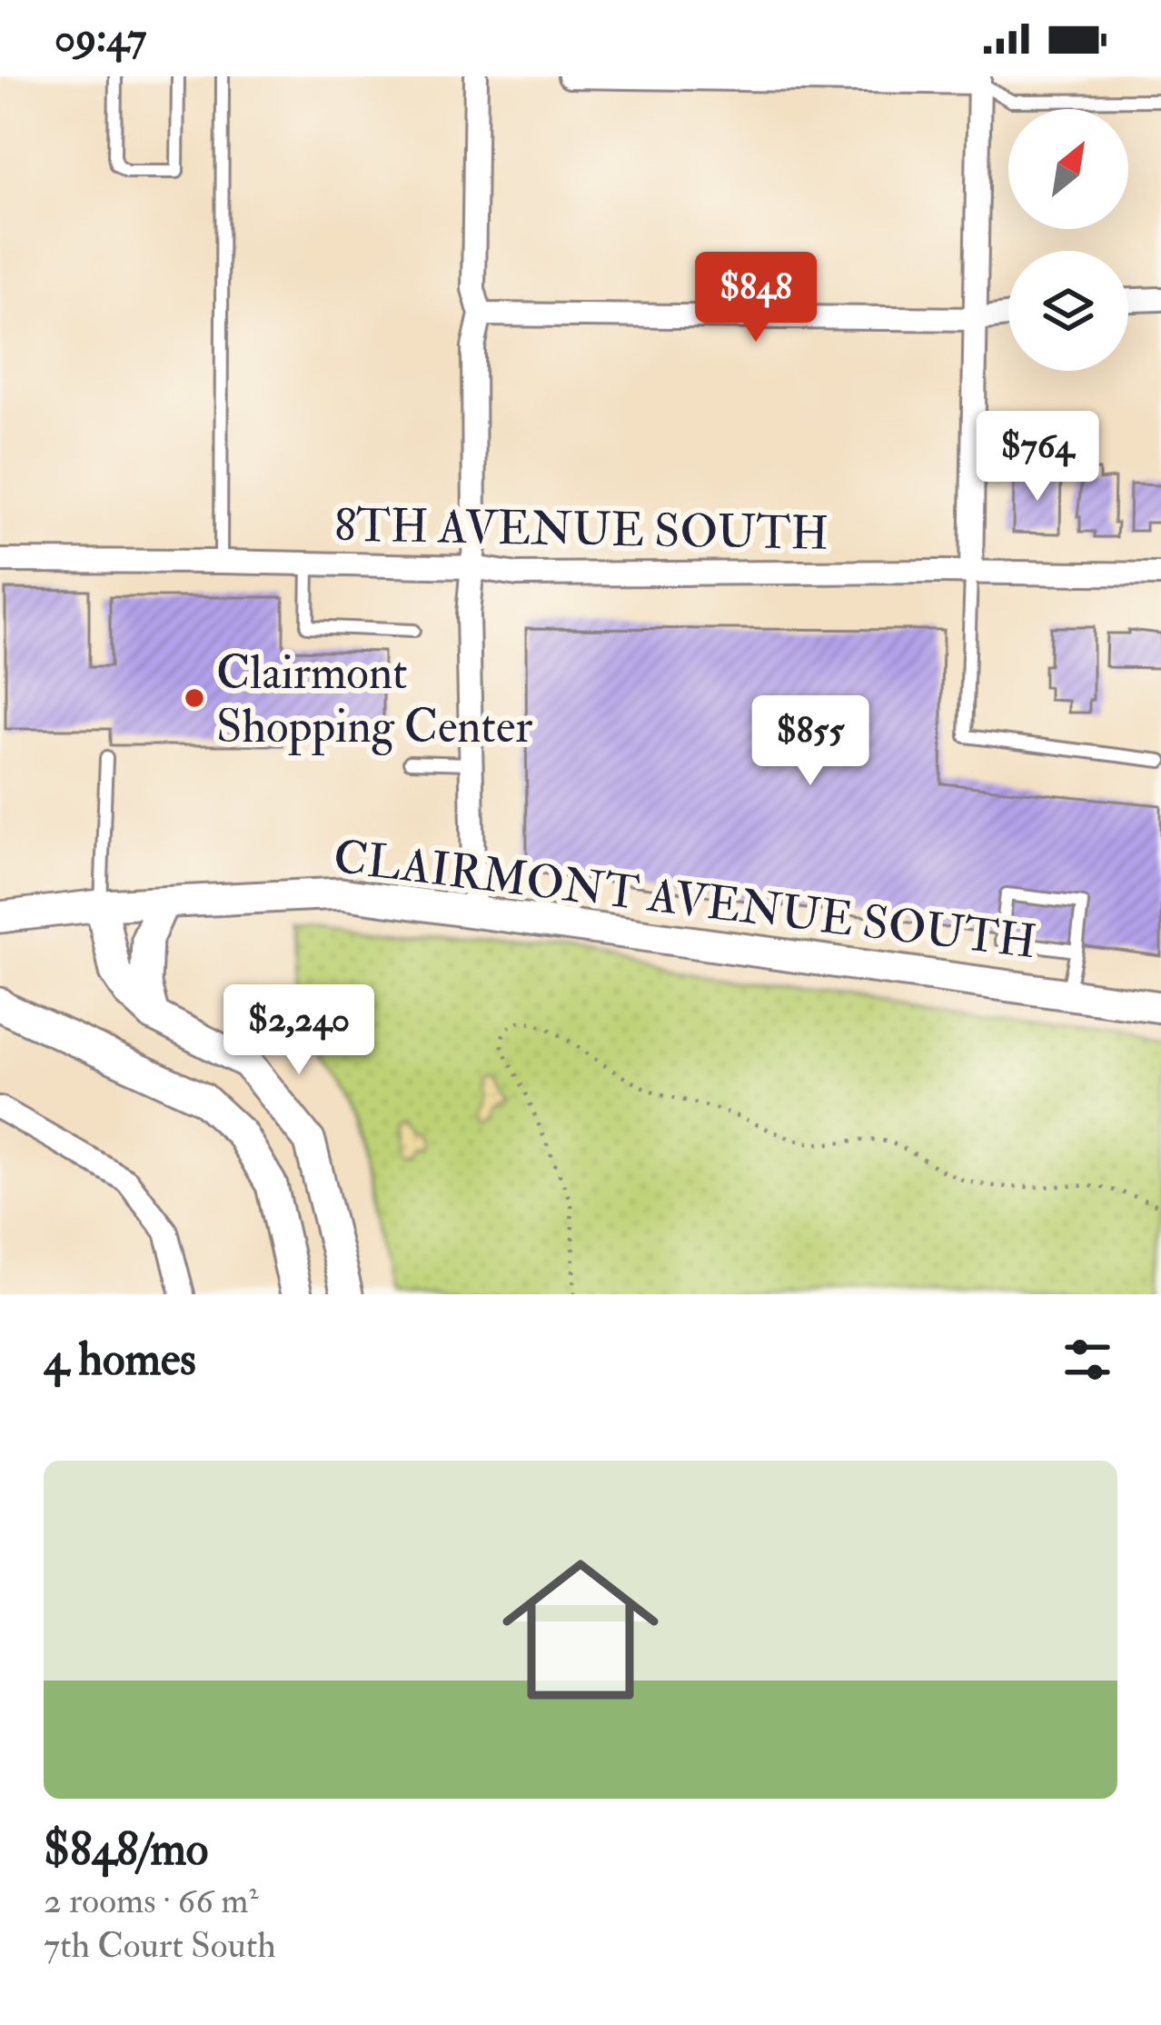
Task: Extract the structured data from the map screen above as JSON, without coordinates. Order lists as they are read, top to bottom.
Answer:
{
  "streets": {
    "street": ["8TH AVENUE SOUTH", "CLAIRMONT AVENUE SOUTH"]
  },
  "places": ["Clairmont Shopping Center"],
  "north": "top right",
  "page": {
    "status": "09:47",
    "price": [
      "$848",
      "$764",
      "$855",
      "$2,240"
    ],
    "heading": "4 homes",
    "list": [
      {
        "name": "$848/mo",
        "note": "2 rooms · 66 m² · 7th Court South"
      }
    ]
  }
}
